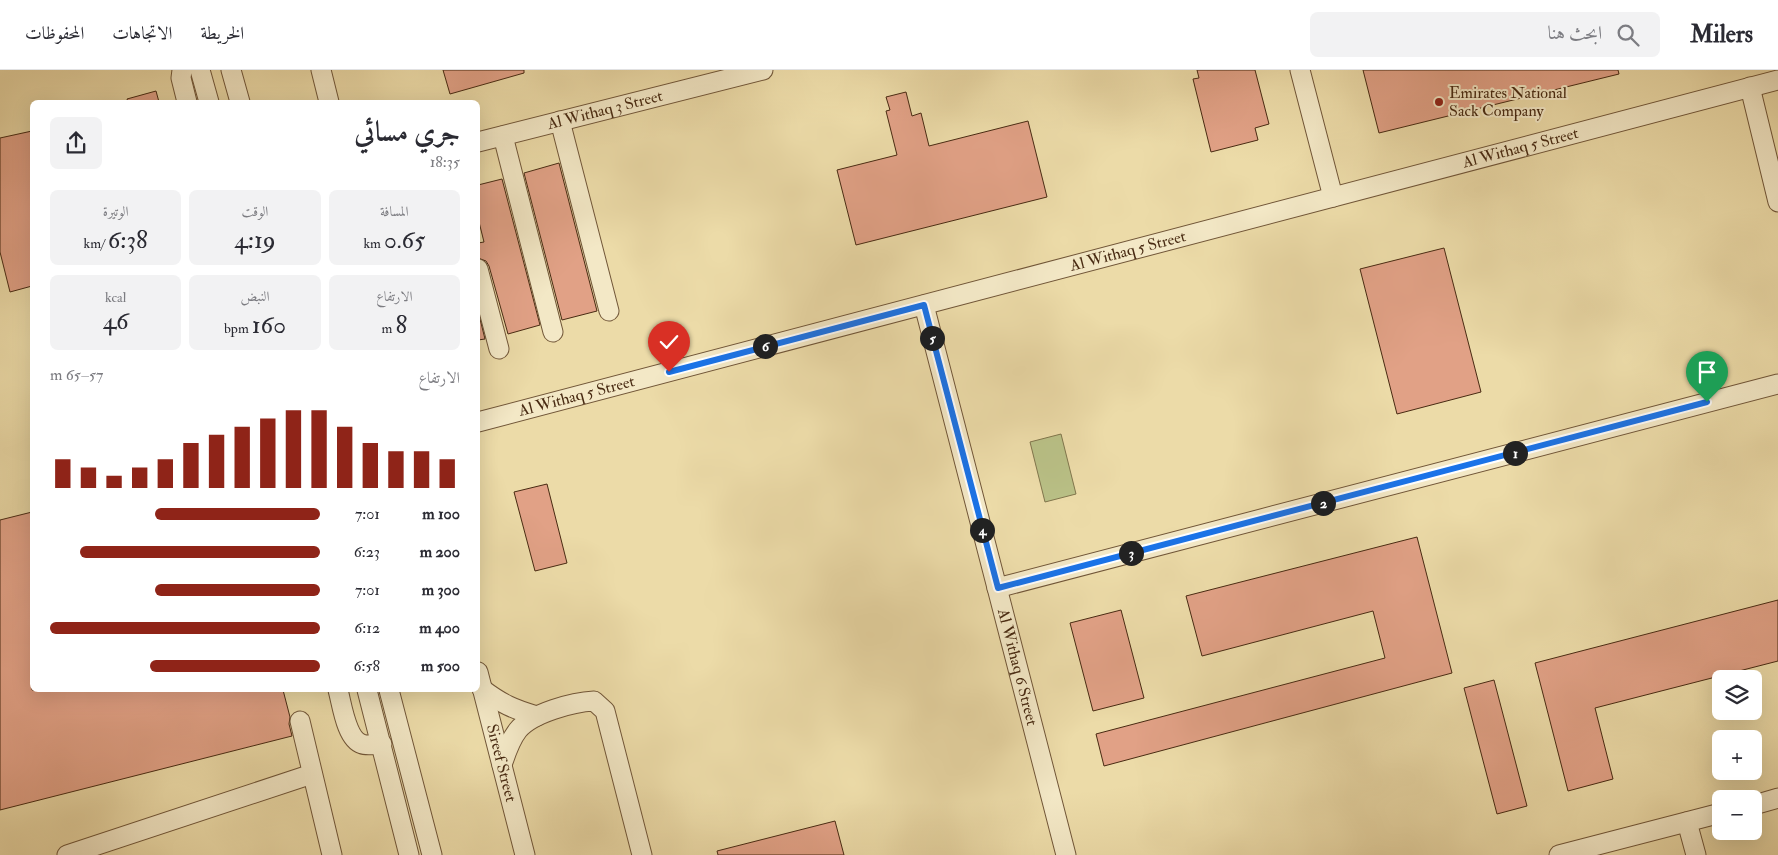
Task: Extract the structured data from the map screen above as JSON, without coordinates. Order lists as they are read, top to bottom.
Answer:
{
  "streets": {
    "street": [
      "Al Withaq 3 Street",
      "Al Withaq 5 Street",
      "Al Withaq 6 Street",
      "Sireef Street"
    ]
  },
  "crossings": [
    ["Al Withaq 5 Street", "Al Withaq 6 Street"]
  ],
  "places": ["Emirates National Sack Company"],
  "page": {
    "header": "Milers",
    "search": "ابحث هنا",
    "nav": ["الخريطة", "الاتجاهات", "المحفوظات"],
    "heading": ["جري مسائي", "18:35"],
    "stats": [
      ["المسافة", "0.65 km"],
      ["الوقت", "4:19"],
      ["الوتيرة", "6:38 /km"],
      ["الارتفاع", "8 m"],
      ["النبض", "160 bpm"],
      ["kcal", "46"]
    ],
    "pins": [
      "5",
      "6",
      "1",
      "2",
      "4",
      "3"
    ],
    "chart": ["الارتفاع", "57–65 m"],
    "list": [
      {
        "name": "100 m",
        "note": "7:01"
      },
      {
        "name": "200 m",
        "note": "6:23"
      },
      {
        "name": "300 m",
        "note": "7:01"
      },
      {
        "name": "400 m",
        "note": "6:12"
      },
      {
        "name": "500 m",
        "note": "6:58"
      }
    ],
    "map_buttons": ["+", "−"]
  }
}
